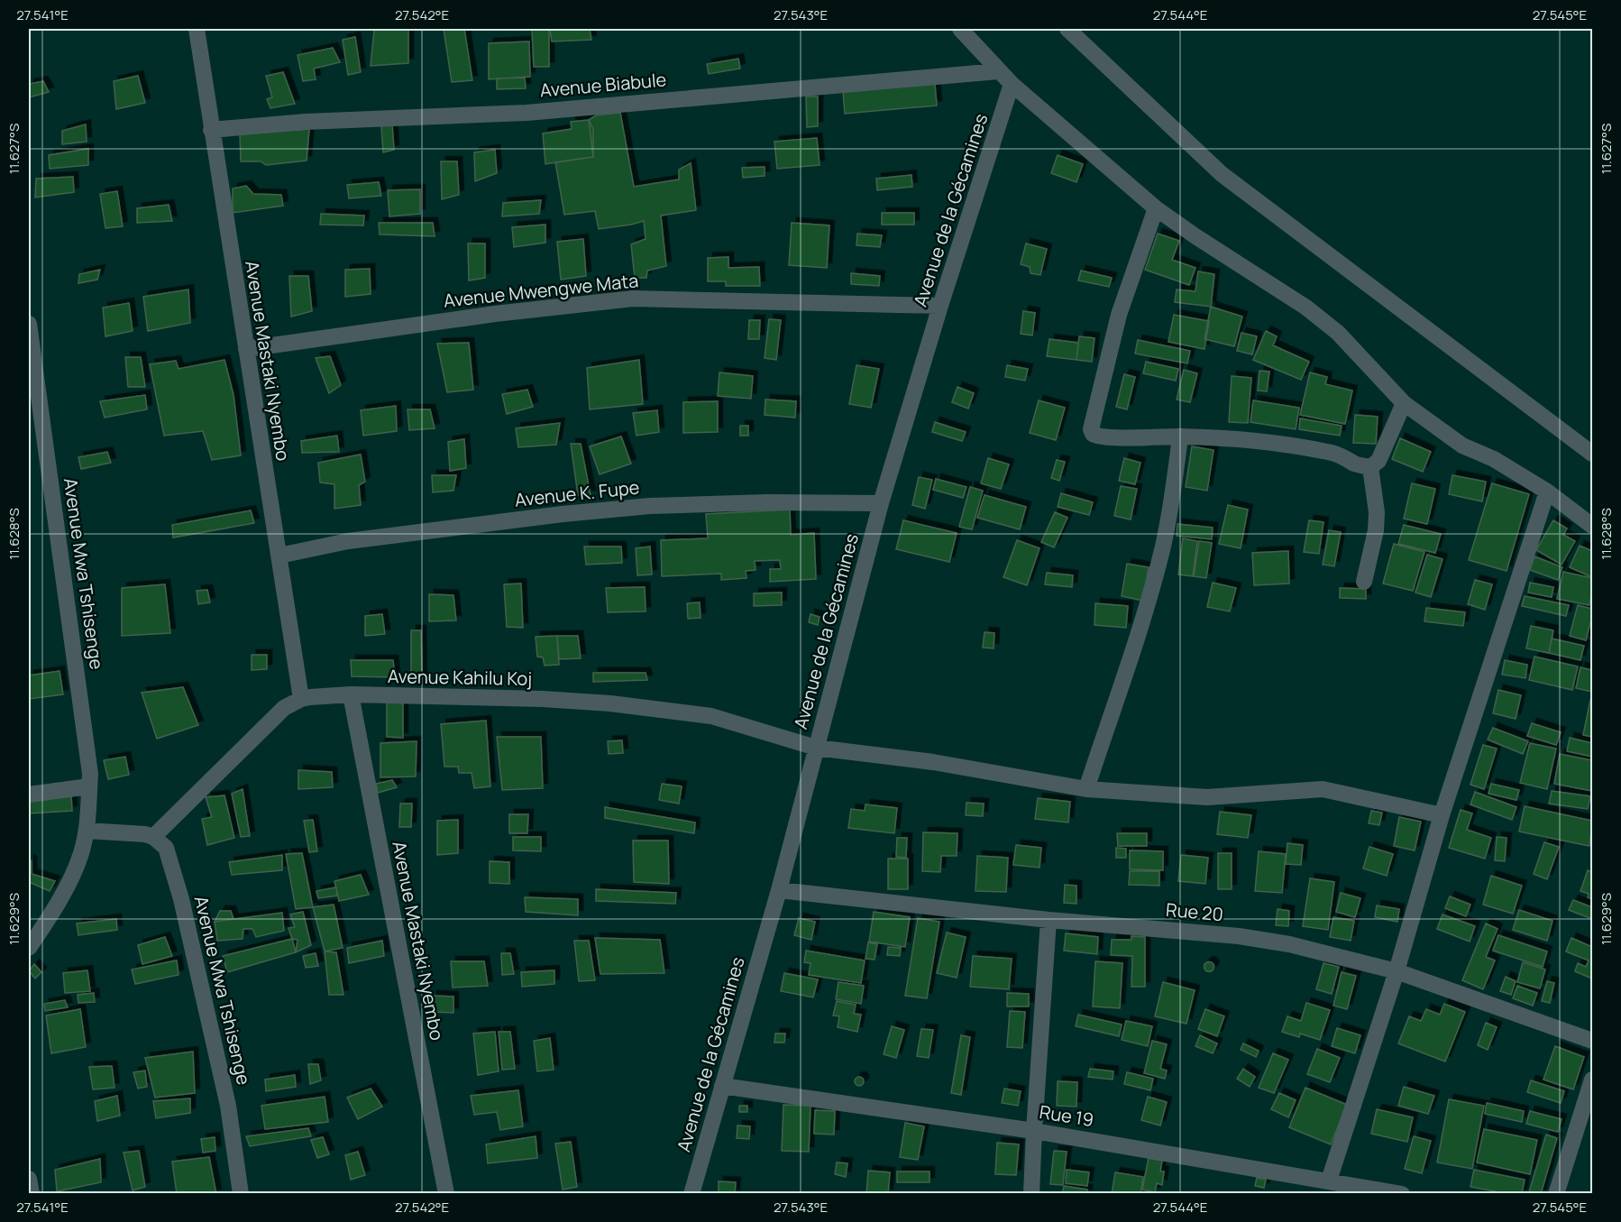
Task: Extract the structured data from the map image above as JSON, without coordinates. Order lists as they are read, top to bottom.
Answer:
{
  "streets": {
    "street": [
      "Avenue Biabule",
      "Avenue de la Gécamines",
      "Avenue Mwengwe Mata",
      "Avenue Mastaki Nyembo",
      "Avenue K. Fupe",
      "Avenue Mwa Tshisenge",
      "Avenue Kahilu Koj",
      "Rue 20",
      "Rue 19"
    ]
  },
  "crossings": [
    ["Avenue Biabule", "Avenue Mastaki Nyembo"],
    ["Avenue de la Gécamines", "Avenue Mwengwe Mata"],
    ["Avenue de la Gécamines", "Avenue K. Fupe"],
    ["Avenue de la Gécamines", "Avenue Kahilu Koj"],
    ["Avenue de la Gécamines", "Rue 20"],
    ["Avenue de la Gécamines", "Rue 19"],
    ["Avenue Mwengwe Mata", "Avenue Mastaki Nyembo"],
    ["Avenue Mastaki Nyembo", "Avenue K. Fupe"],
    ["Avenue Mastaki Nyembo", "Avenue Kahilu Koj"],
    ["Avenue Mwa Tshisenge", "Avenue Kahilu Koj"]
  ],
  "coordinates": [
    "27.541°E",
    "27.542°E",
    "27.543°E",
    "27.544°E",
    "27.545°E",
    "11.627°S",
    "11.628°S",
    "11.629°S"
  ]
}
